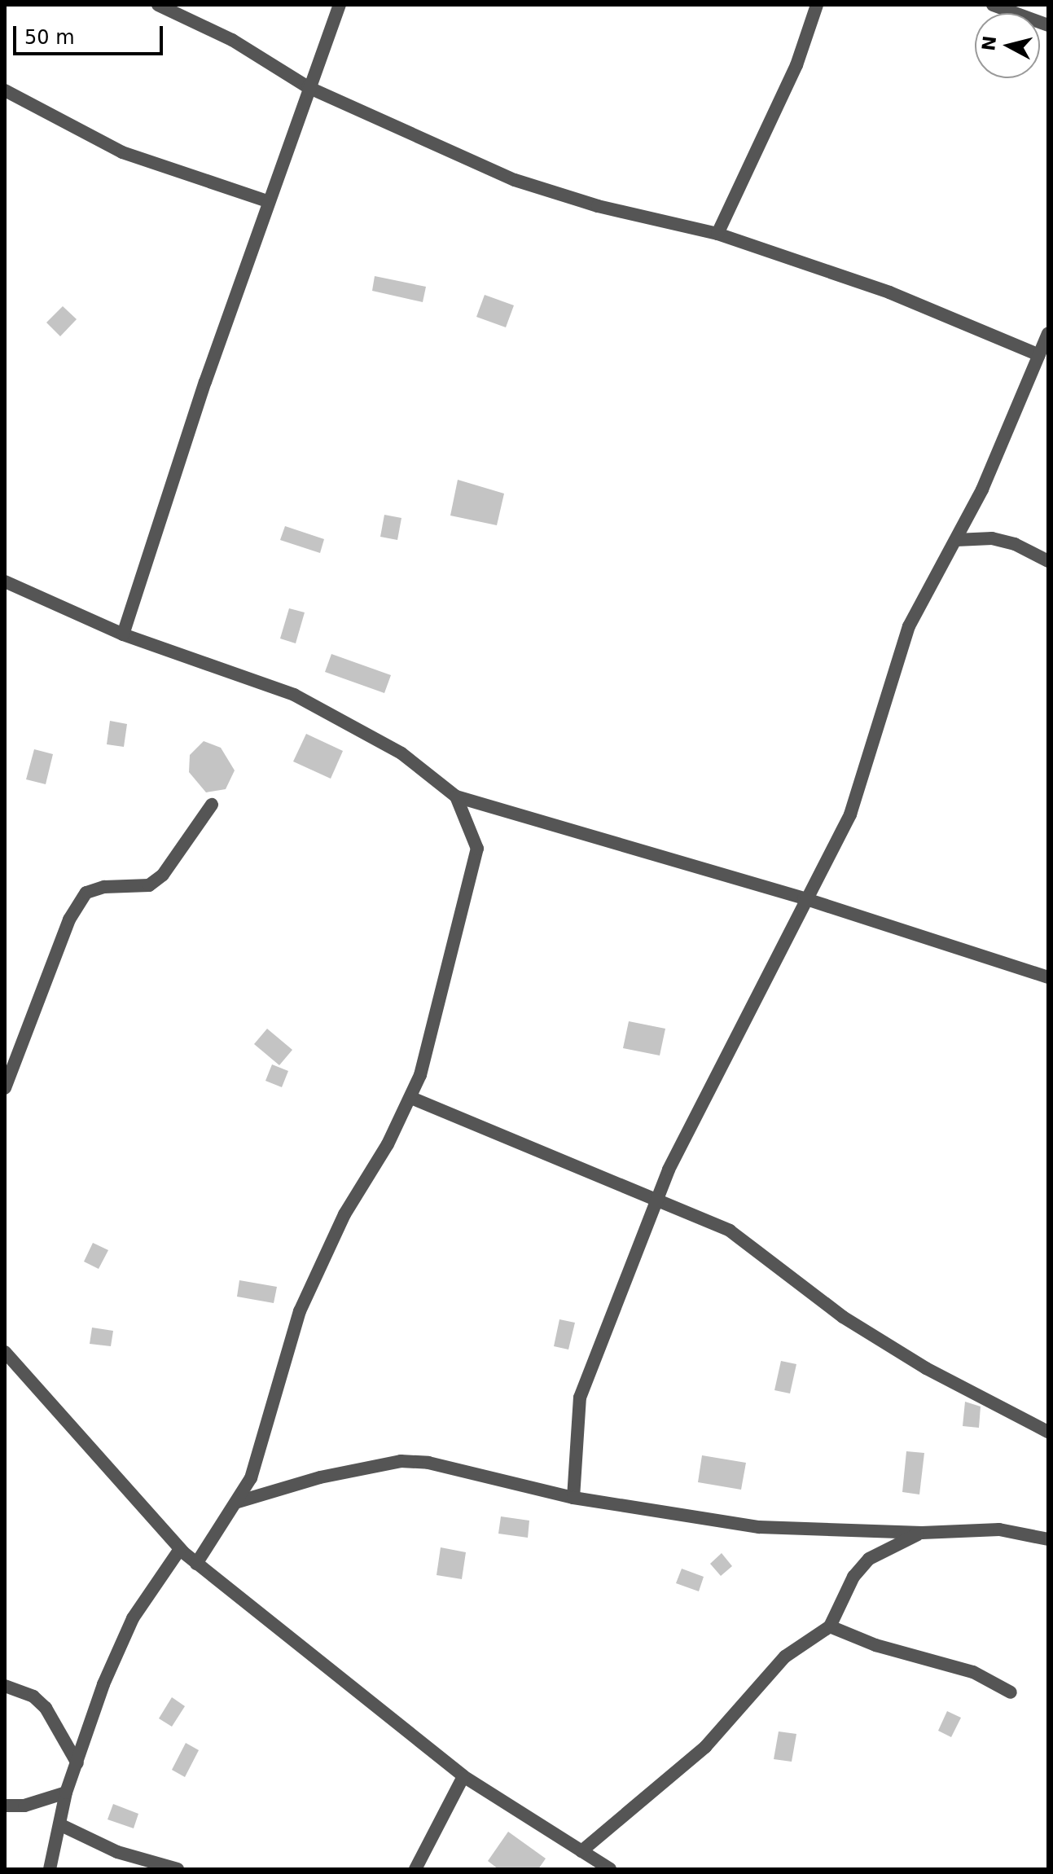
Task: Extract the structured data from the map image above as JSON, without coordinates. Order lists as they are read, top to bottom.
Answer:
{
  "scale_bar": "50 m",
  "north": "left"
}
